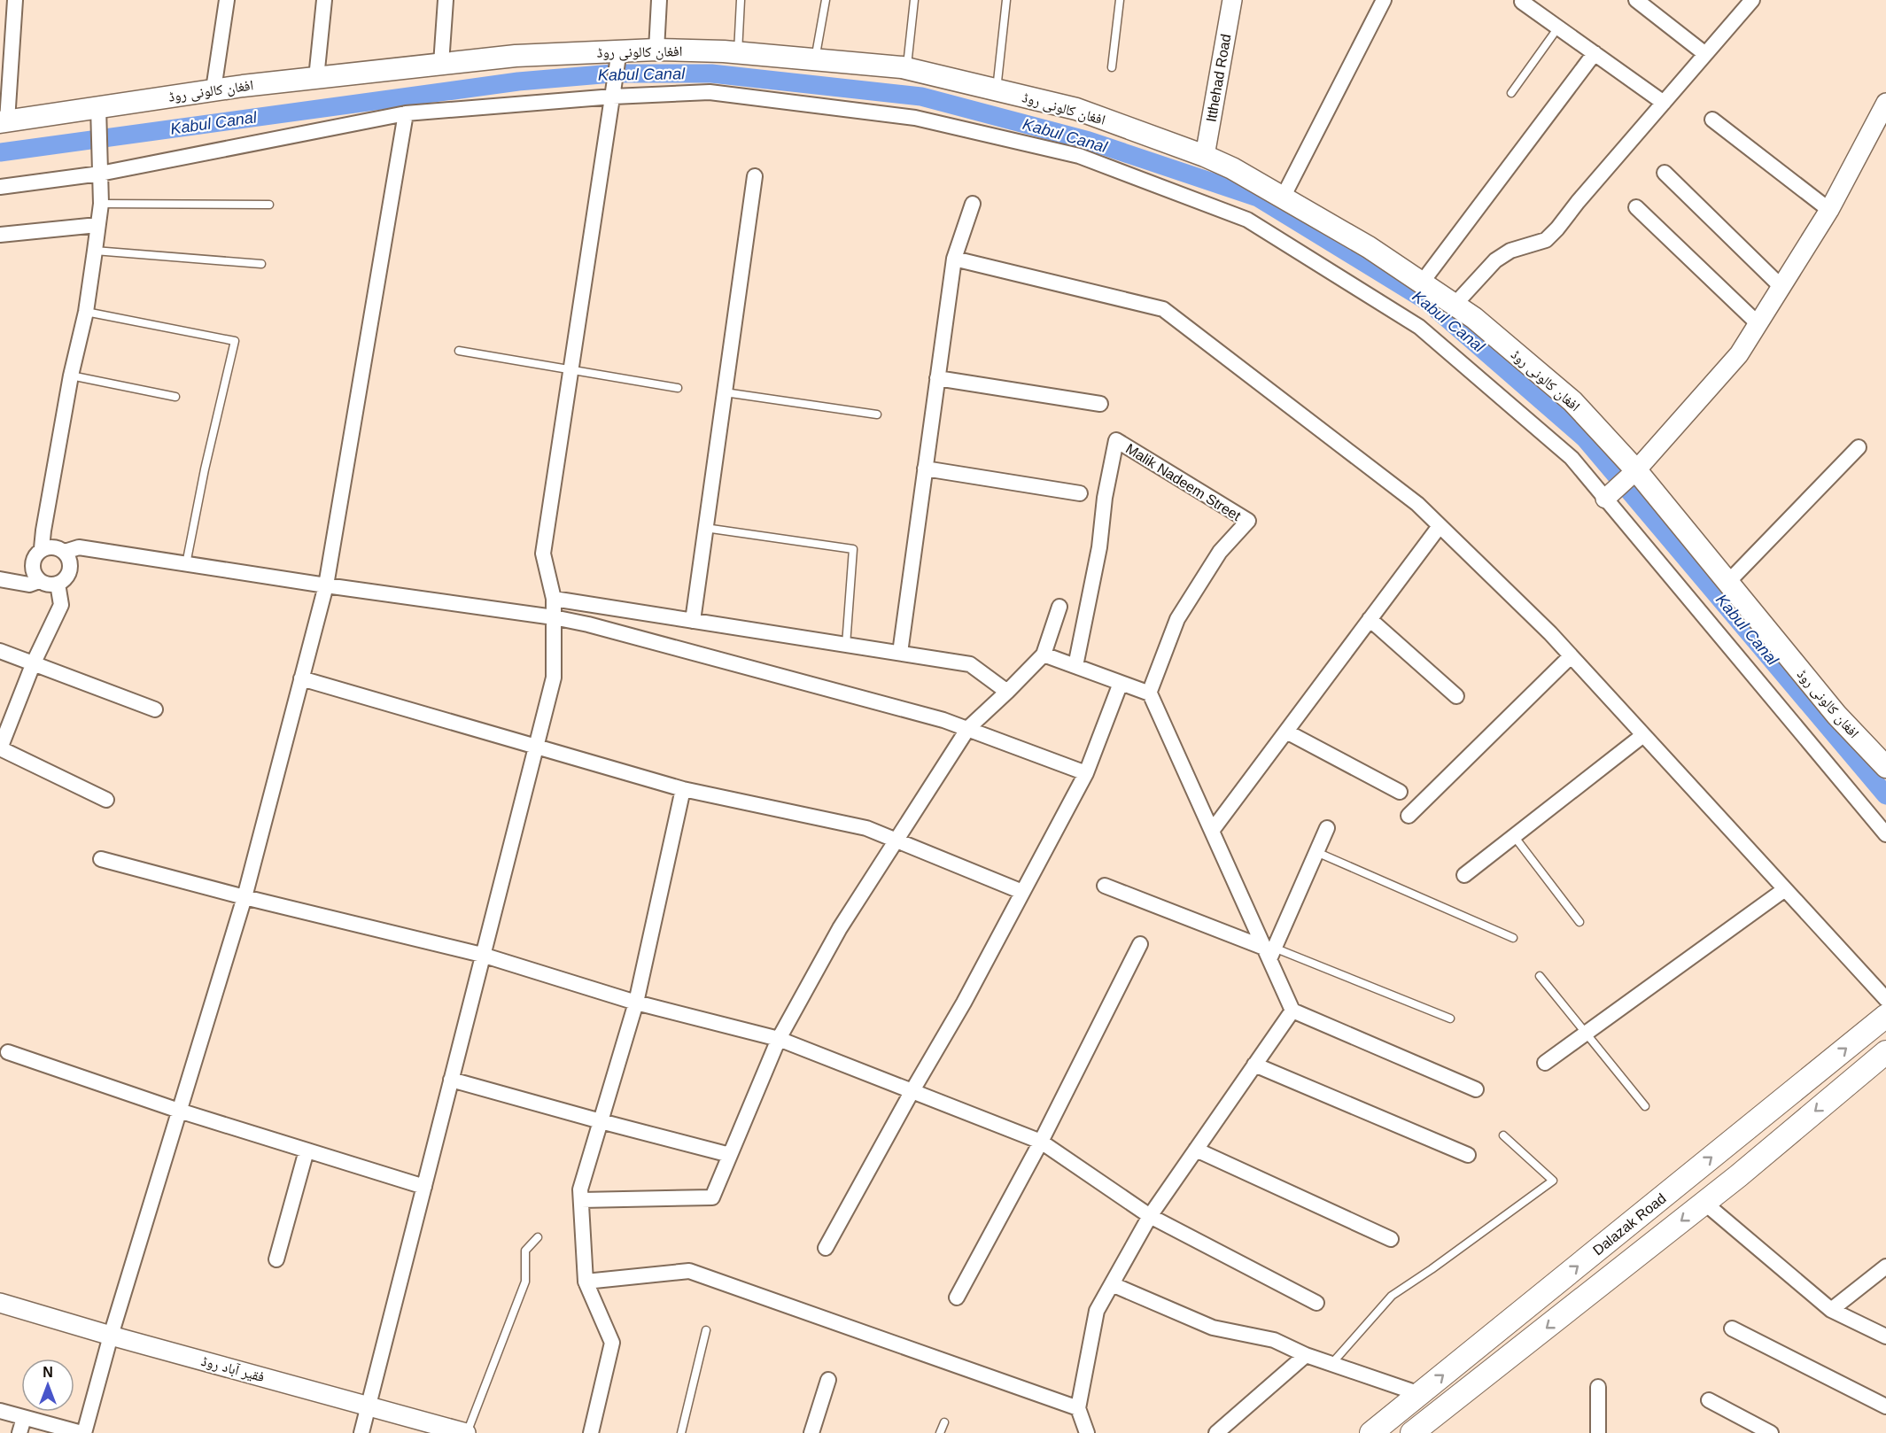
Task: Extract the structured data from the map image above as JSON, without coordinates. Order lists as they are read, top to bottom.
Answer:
{
  "streets": {
    "main road": ["افغان کالونی روڈ", "Dalazak Road"],
    "street": ["Itthehad Road", "Malik Nadeem Street", "فقیر آباد روڈ"]
  },
  "crossings": [
    ["افغان کالونی روڈ", "Itthehad Road"]
  ],
  "water": ["Kabul Canal"],
  "north": "top"
}
